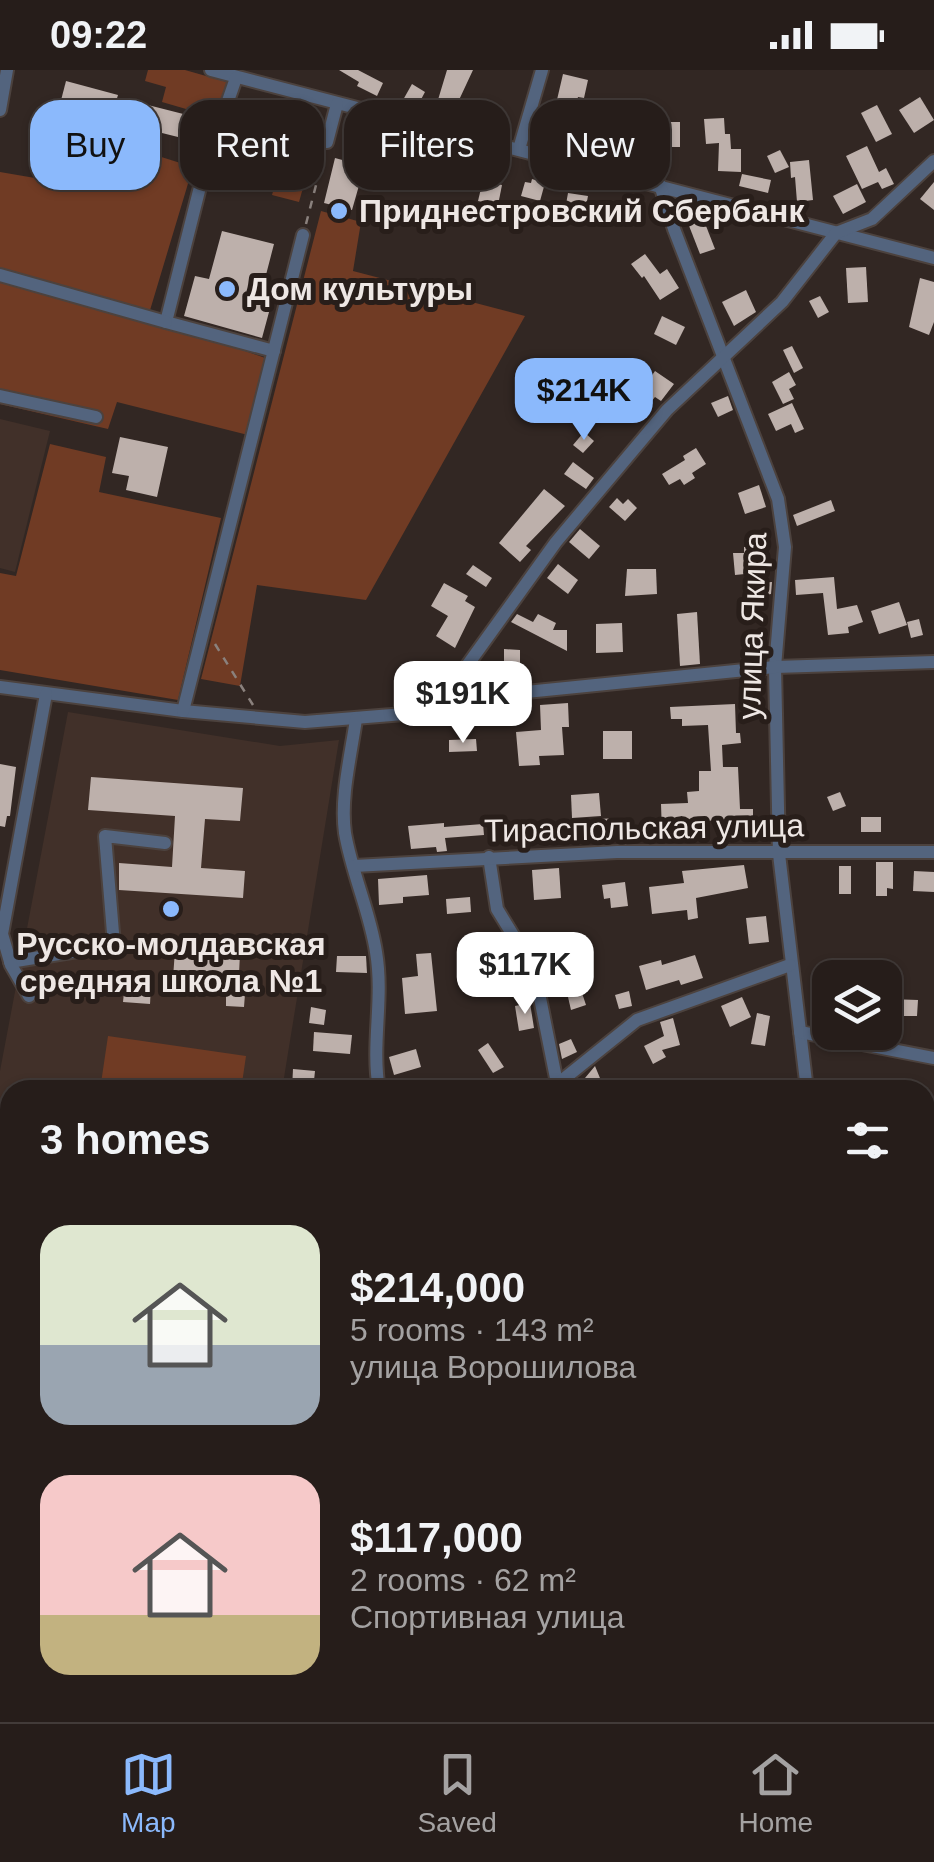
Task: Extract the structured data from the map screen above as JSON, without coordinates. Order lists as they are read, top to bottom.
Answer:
{
  "streets": {
    "street": ["улица Якира", "Тираспольская улица"]
  },
  "crossings": [
    ["улица Якира", "Тираспольская улица"]
  ],
  "places": ["Приднестровский Сбербанк", "Дом культуры", "Русско-молдавская средняя школа №1"],
  "page": {
    "status": "09:22",
    "chip": [
      "Buy",
      "Rent",
      "Filters",
      "New"
    ],
    "price": ["$214K", "$191K", "$117K"],
    "heading": "3 homes",
    "list": [
      {
        "name": "$214,000",
        "note": "5 rooms · 143 m² · улица Ворошилова"
      },
      {
        "name": "$117,000",
        "note": "2 rooms · 62 m² · Спортивная улица"
      }
    ],
    "tabs": ["Map", "Saved", "Home"]
  }
}
